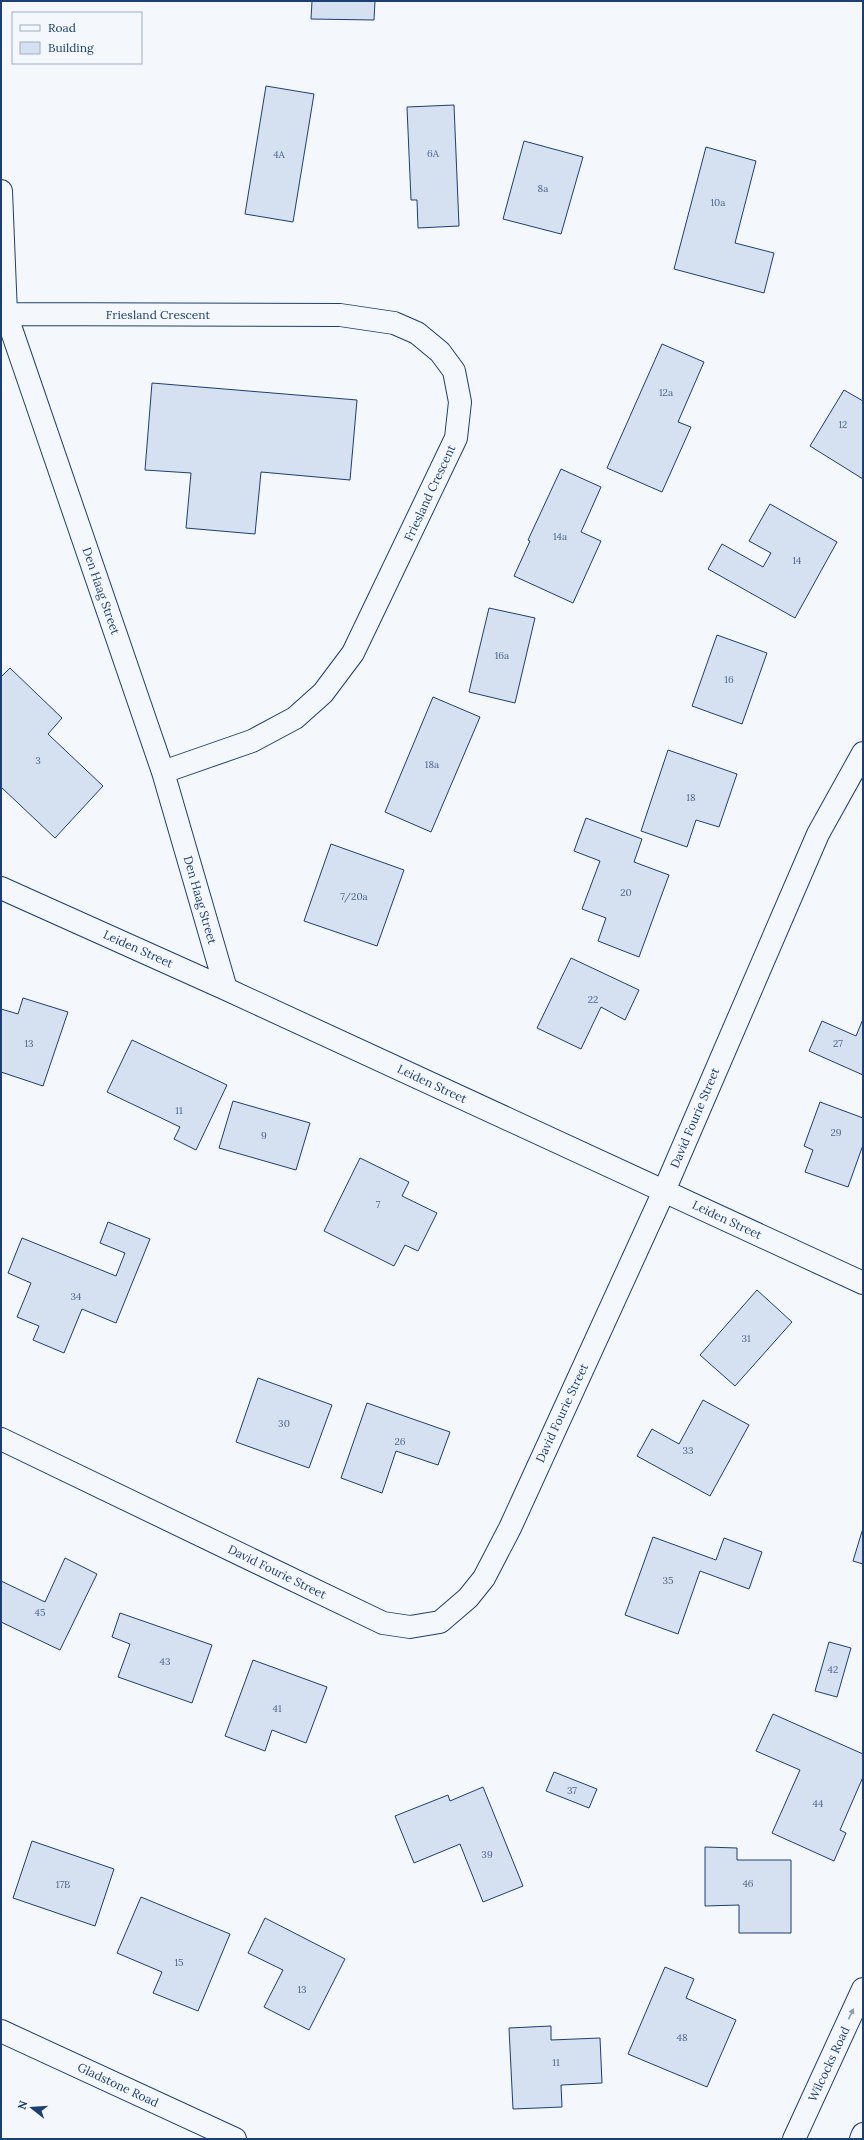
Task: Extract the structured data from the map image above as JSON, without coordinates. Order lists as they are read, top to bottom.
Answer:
{
  "streets": {
    "street": [
      "Friesland Crescent",
      "Den Haag Street",
      "Leiden Street",
      "David Fourie Street",
      "Wilcocks Road",
      "Gladstone Road"
    ]
  },
  "crossings": [
    ["Friesland Crescent", "Den Haag Street"],
    ["Den Haag Street", "Leiden Street"],
    ["Leiden Street", "David Fourie Street"]
  ],
  "one_way": ["Wilcocks Road"],
  "house_numbers": [
    "6A",
    "4A",
    "8a",
    "10a",
    "12a",
    "12",
    "14a",
    "14",
    "16a",
    "16",
    "3",
    "18a",
    "18",
    "20",
    "7/20a",
    "22",
    "13",
    "27",
    "11",
    "29",
    "9",
    "7",
    "34",
    "31",
    "30",
    "26",
    "33",
    "35",
    "45",
    "43",
    "42",
    "41",
    "37",
    "44",
    "39",
    "46",
    "17B",
    "15",
    "13",
    "48",
    "11"
  ],
  "legend": ["Road", "Building"],
  "north": "left"
}
